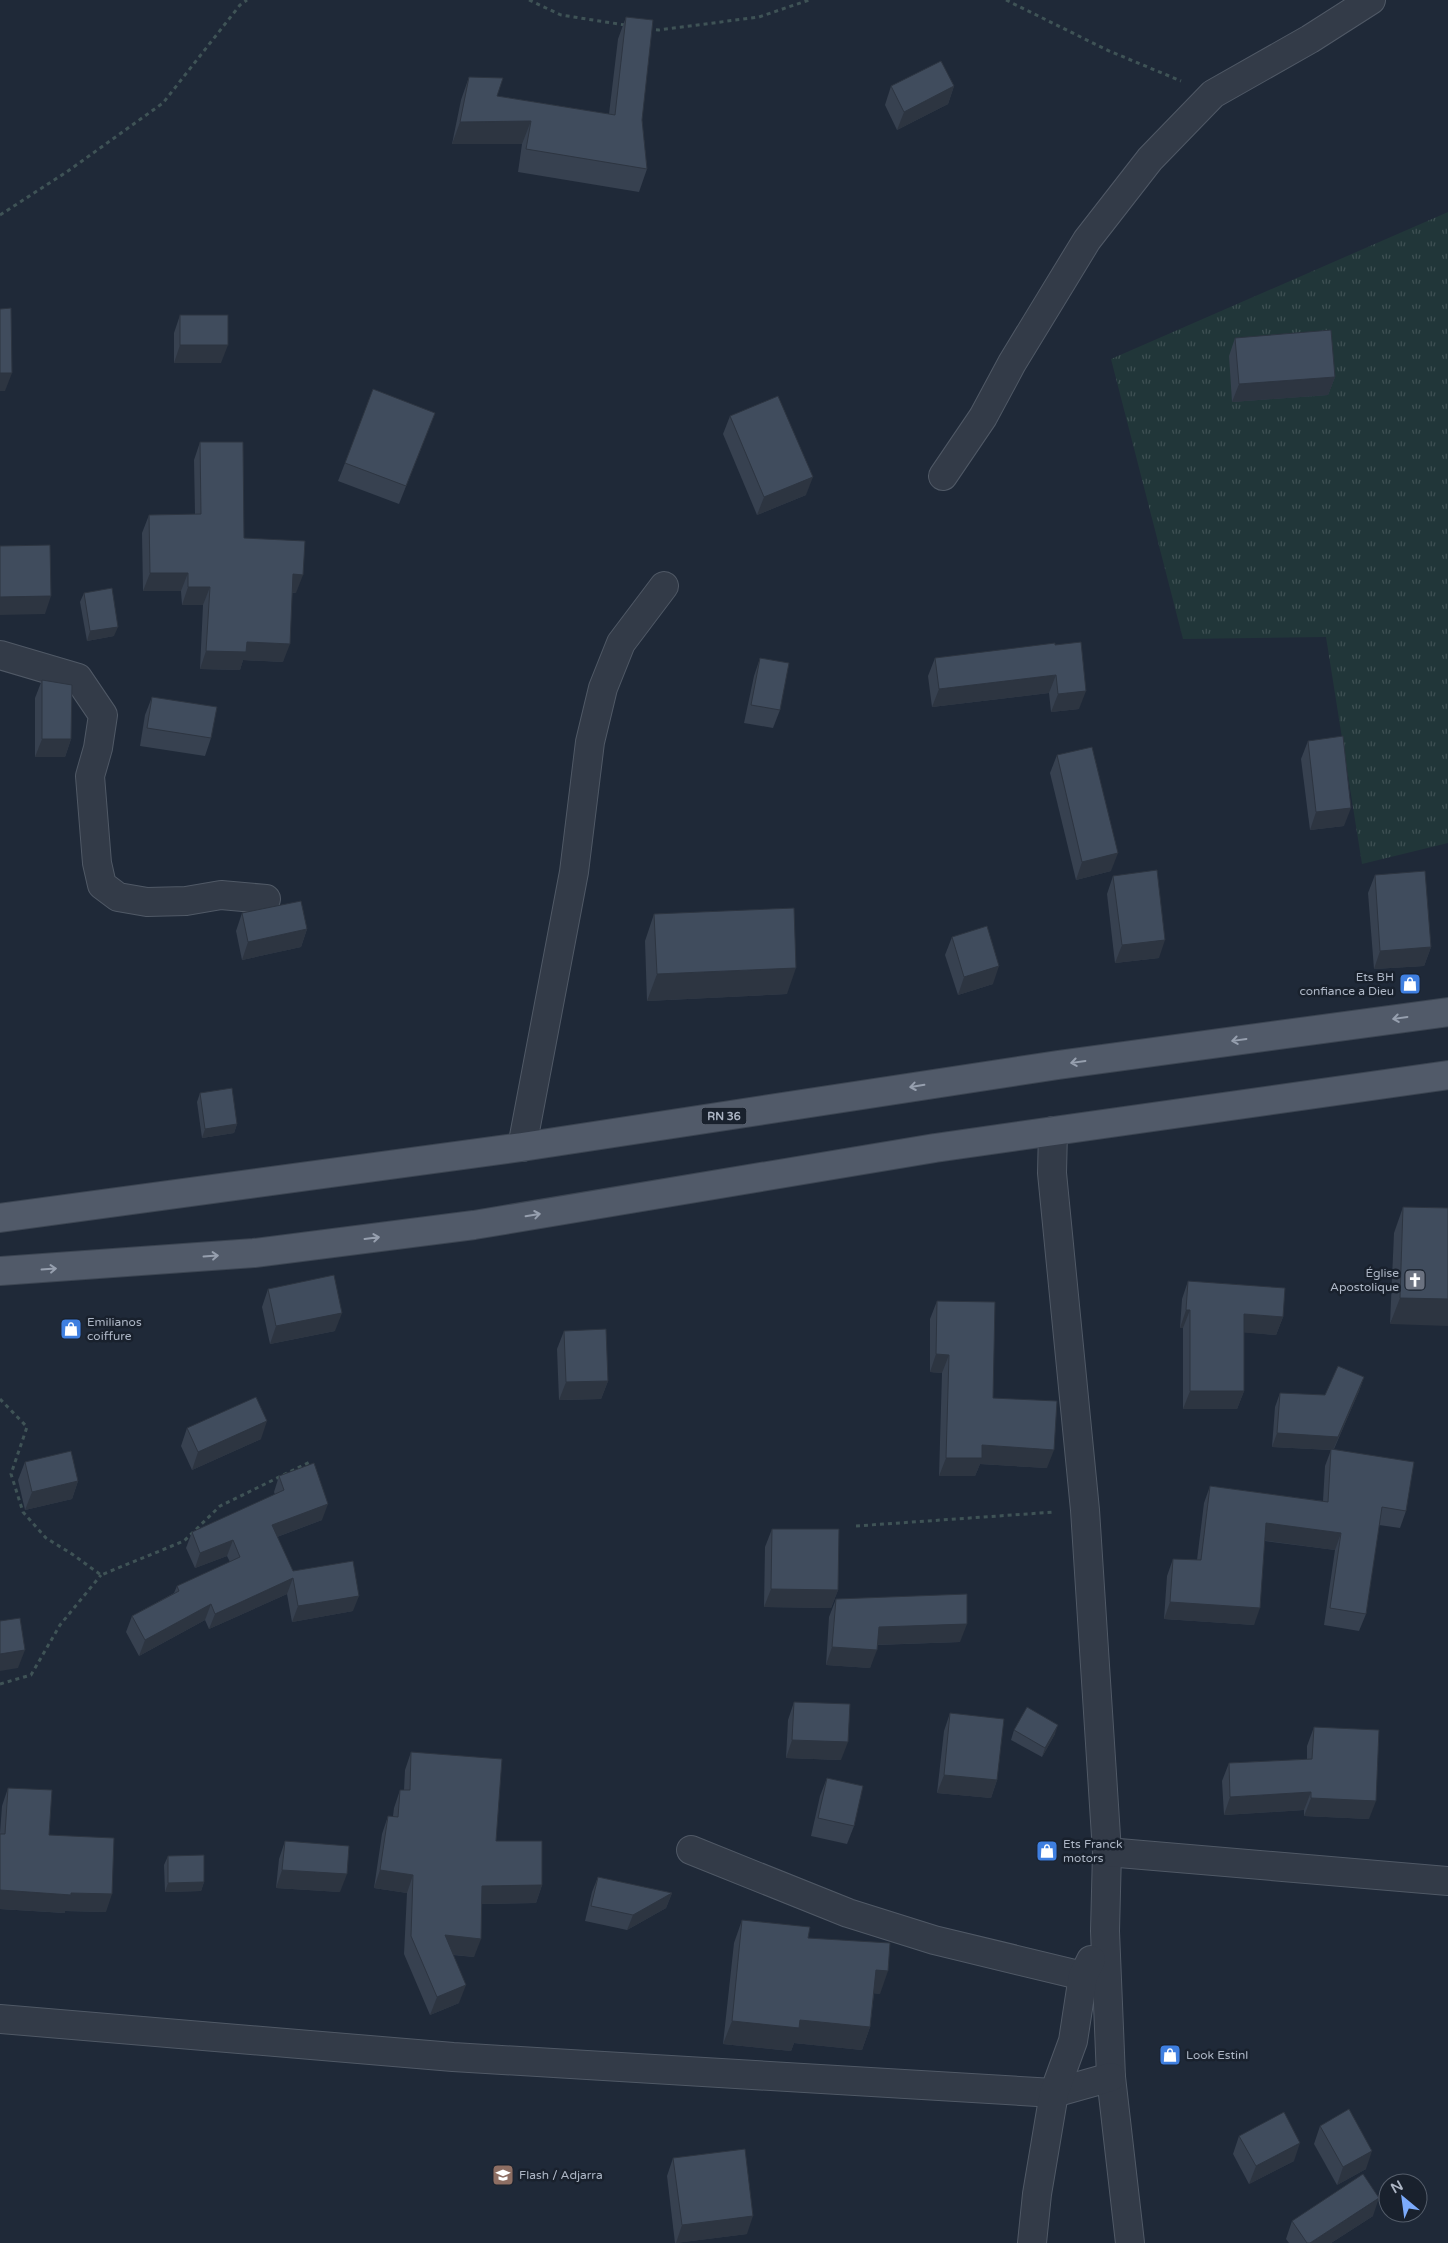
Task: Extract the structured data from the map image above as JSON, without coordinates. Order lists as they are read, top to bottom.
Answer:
{
  "streets": {
    "main road": ["RN 36"]
  },
  "places": {
    "shop": [
      "Ets BH confiance a Dieu",
      "Emilianos coiffure",
      "Ets Franck motors",
      "Look Estinl"
    ],
    "church": ["Église Apostolique"],
    "school or university": ["Flash / Adjarra"]
  },
  "north": "top left"
}
